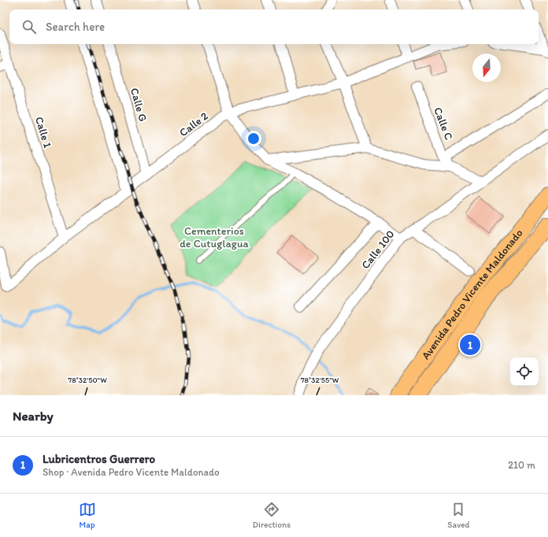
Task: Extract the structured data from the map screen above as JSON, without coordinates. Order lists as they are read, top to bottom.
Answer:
{
  "streets": {
    "main road": ["Avenida Pedro Vicente Maldonado"],
    "street": [
      "Calle G",
      "Calle C",
      "Calle 2",
      "Calle 1",
      "Calle 100"
    ]
  },
  "crossings": [
    ["Calle G", "Calle 2"],
    ["Calle 2", "Calle 1"]
  ],
  "parks": ["Cementerios de Cutuglagua"],
  "north": "bottom",
  "page": {
    "search": "Search here",
    "pins": "1",
    "heading": "Nearby",
    "list": [
      {
        "mark": "1",
        "name": "Lubricentros Guerrero",
        "note": "Shop · Avenida Pedro Vicente Maldonado",
        "value": "210 m"
      }
    ],
    "nav": ["Map", "Directions", "Saved"]
  },
  "coordinates": ["78°32'50\"W", "78°32'55\"W"]
}
